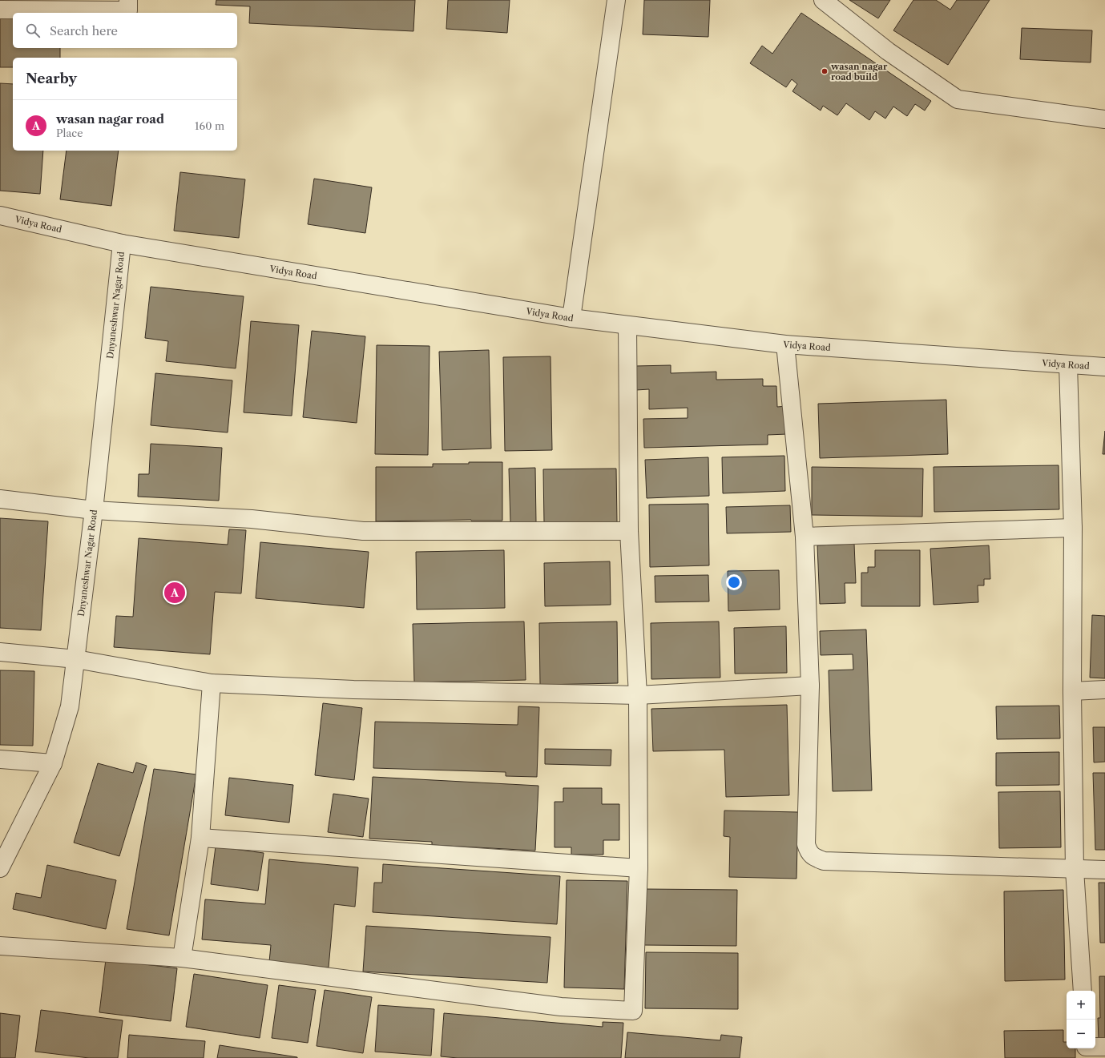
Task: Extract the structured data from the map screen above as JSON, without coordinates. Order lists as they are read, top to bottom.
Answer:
{
  "streets": {
    "street": ["Vidya Road", "Dnyaneshwar Nagar Road"]
  },
  "crossings": [
    ["Vidya Road", "Dnyaneshwar Nagar Road"]
  ],
  "places": ["wasan nagar road build"],
  "page": {
    "search": "Search here",
    "heading": "Nearby",
    "list": [
      {
        "mark": "A",
        "name": "wasan nagar road",
        "note": "Place",
        "value": "160 m"
      }
    ],
    "pins": "A",
    "map_buttons": ["+", "−"]
  }
}
